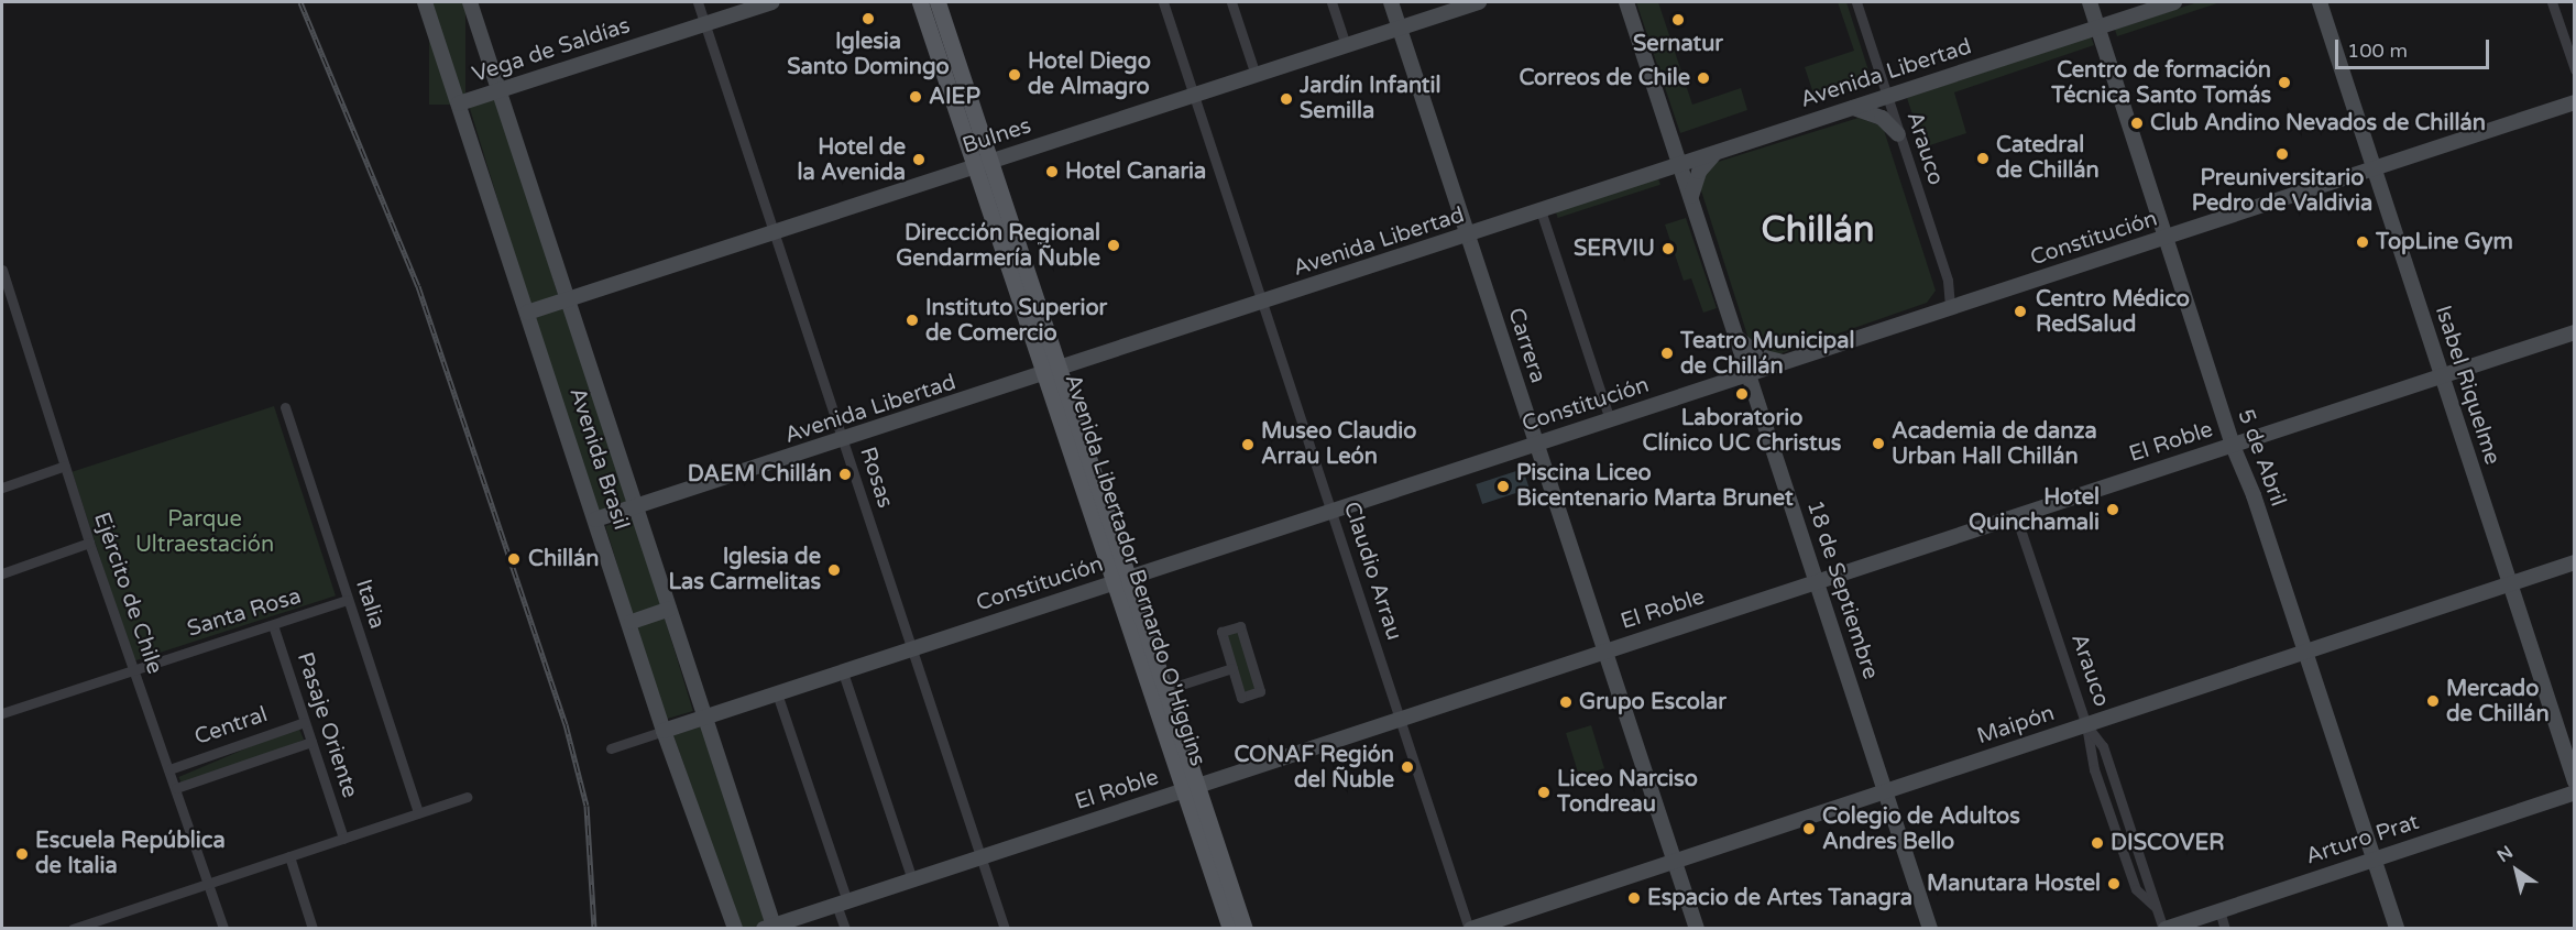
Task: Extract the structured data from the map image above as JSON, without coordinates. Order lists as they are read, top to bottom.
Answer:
{
  "streets": {
    "main road": ["Avenida Libertador Bernardo O'Higgins"],
    "street": [
      "Vega de Saldías",
      "Avenida Libertad",
      "Bulnes",
      "Arauco",
      "Constitución",
      "Carrera",
      "Isabel Riquelme",
      "El Roble",
      "5 de Abril",
      "Avenida Brasil",
      "Rosas",
      "Claudio Arrau",
      "18 de Septiembre",
      "Ejército de Chile",
      "Italia",
      "Santa Rosa",
      "Pasaje Oriente",
      "Maipón",
      "Central",
      "Arturo Prat"
    ]
  },
  "crossings": [
    ["Vega de Saldías", "Avenida Brasil"],
    ["Vega de Saldías", "Rosas"],
    ["Avenida Libertad", "Arauco"],
    ["Avenida Libertad", "Carrera"],
    ["Avenida Libertad", "5 de Abril"],
    ["Avenida Libertad", "Avenida Brasil"],
    ["Avenida Libertad", "Rosas"],
    ["Avenida Libertad", "Avenida Libertador Bernardo O'Higgins"],
    ["Avenida Libertad", "Claudio Arrau"],
    ["Avenida Libertad", "18 de Septiembre"],
    ["Bulnes", "Carrera"],
    ["Bulnes", "Avenida Brasil"],
    ["Bulnes", "Rosas"],
    ["Bulnes", "Avenida Libertador Bernardo O'Higgins"],
    ["Bulnes", "Claudio Arrau"],
    ["Arauco", "Constitución"],
    ["Arauco", "El Roble"],
    ["Arauco", "Maipón"],
    ["Arauco", "Arturo Prat"],
    ["Constitución", "Carrera"],
    ["Constitución", "Isabel Riquelme"],
    ["Constitución", "5 de Abril"],
    ["Constitución", "Avenida Brasil"],
    ["Constitución", "Rosas"],
    ["Constitución", "Avenida Libertador Bernardo O'Higgins"],
    ["Constitución", "Claudio Arrau"],
    ["Constitución", "18 de Septiembre"],
    ["Carrera", "El Roble"],
    ["Carrera", "Maipón"],
    ["Isabel Riquelme", "El Roble"],
    ["Isabel Riquelme", "Maipón"],
    ["El Roble", "5 de Abril"],
    ["El Roble", "Avenida Brasil"],
    ["El Roble", "Rosas"],
    ["El Roble", "Avenida Libertador Bernardo O'Higgins"],
    ["El Roble", "Claudio Arrau"],
    ["El Roble", "18 de Septiembre"],
    ["5 de Abril", "Maipón"],
    ["5 de Abril", "Arturo Prat"],
    ["Claudio Arrau", "Maipón"],
    ["18 de Septiembre", "Maipón"],
    ["Ejército de Chile", "Santa Rosa"],
    ["Ejército de Chile", "Central"],
    ["Italia", "Santa Rosa"],
    ["Santa Rosa", "Pasaje Oriente"],
    ["Pasaje Oriente", "Central"]
  ],
  "districts": ["Chillán"],
  "parks": ["Parque Ultraestación"],
  "places": [
    "Iglesia Santo Domingo",
    "Sernatur",
    "Hotel Diego de Almagro",
    "Correos de Chile",
    "Centro de formación Técnica Santo Tomás",
    "AIEP",
    "Jardín Infantil Semilla",
    "Club Andino Nevados de Chillán",
    "Preuniversitario Pedro de Valdivia",
    "Catedral de Chillán",
    "Hotel de la Avenida",
    "Hotel Canaria",
    "TopLine Gym",
    "Dirección Regional Gendarmería Ñuble",
    "SERVIU",
    "Centro Médico RedSalud",
    "Instituto Superior de Comercio",
    "Teatro Municipal de Chillán",
    "Laboratorio Clínico UC Christus",
    "Academia de danza Urban Hall Chillán",
    "Museo Claudio Arrau León",
    "DAEM Chillán",
    "Piscina Liceo Bicentenario Marta Brunet",
    "Hotel Quinchamali",
    "Chillán",
    "Iglesia de Las Carmelitas",
    "Mercado de Chillán",
    "Grupo Escolar",
    "CONAF Región del Ñuble",
    "Liceo Narciso Tondreau",
    "Colegio de Adultos Andres Bello",
    "DISCOVER",
    "Escuela República de Italia",
    "Manutara Hostel",
    "Espacio de Artes Tanagra"
  ],
  "scale_bar": "100 m",
  "north": "top left"
}
